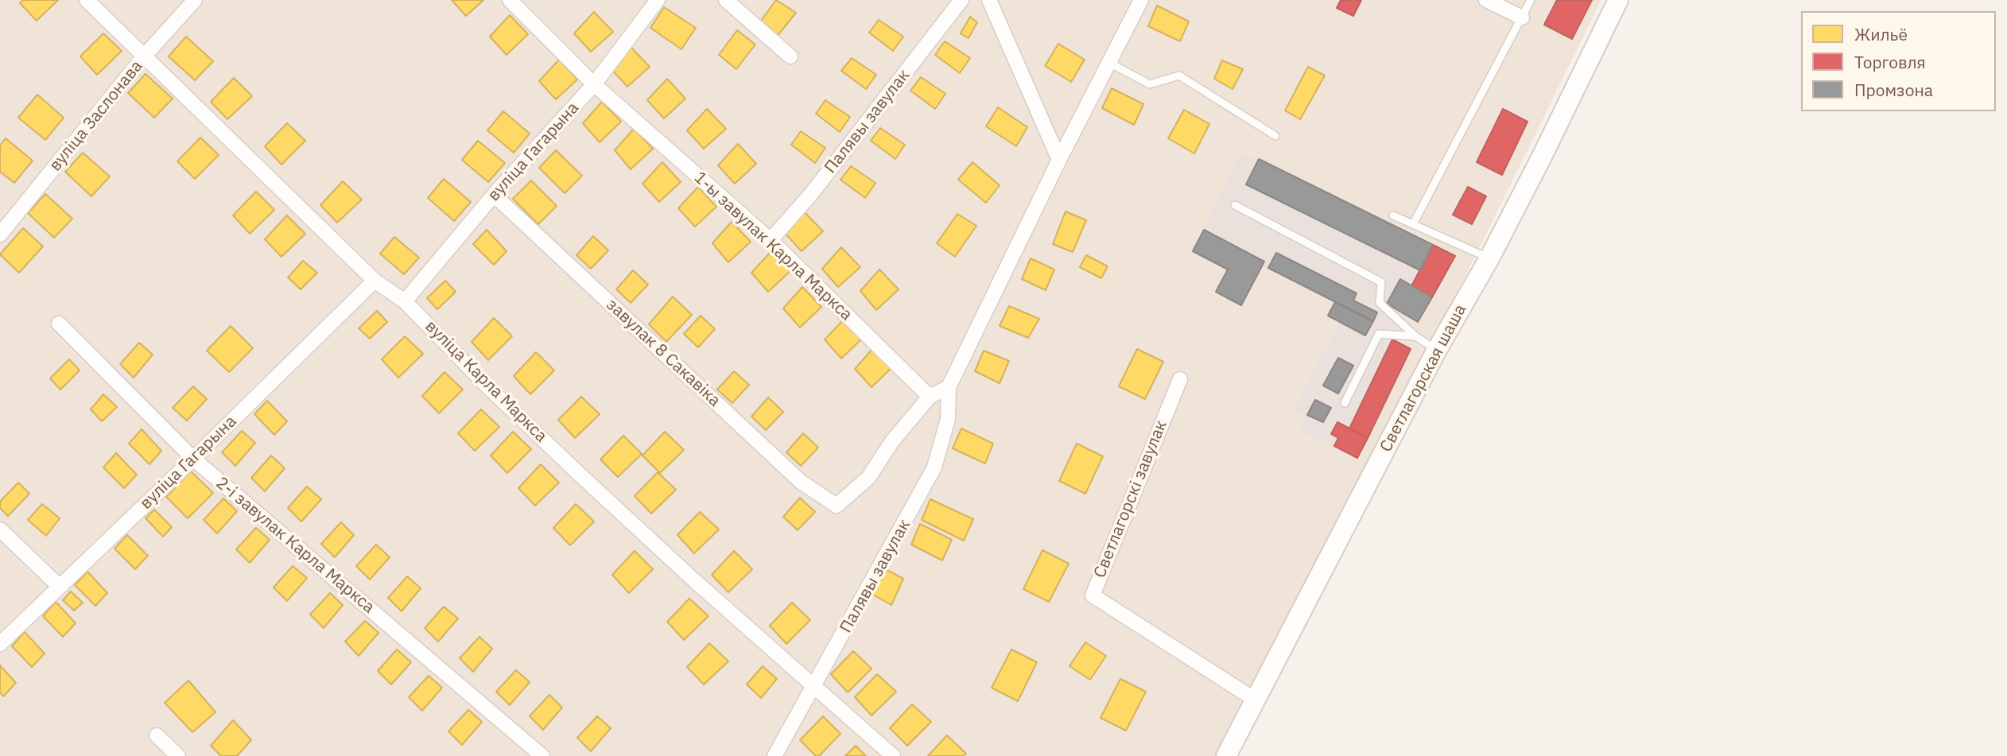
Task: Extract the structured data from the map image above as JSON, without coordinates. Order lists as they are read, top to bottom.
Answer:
{
  "streets": {
    "main road": ["Светлагорская шаша"],
    "street": [
      "вуліца Заслонава",
      "Палявы завулак",
      "вуліца Гагарына",
      "1-ы завулак Карла Маркса",
      "завулак 8 Сакавіка",
      "вуліца Карла Маркса",
      "Светлагорскі завулак",
      "2-і завулак Карла Маркса"
    ]
  },
  "crossings": [
    ["вуліца Заслонава", "вуліца Карла Маркса"],
    ["Палявы завулак", "1-ы завулак Карла Маркса"],
    ["Палявы завулак", "вуліца Карла Маркса"],
    ["вуліца Гагарына", "1-ы завулак Карла Маркса"],
    ["вуліца Гагарына", "завулак 8 Сакавіка"],
    ["вуліца Гагарына", "вуліца Карла Маркса"],
    ["вуліца Гагарына", "2-і завулак Карла Маркса"],
    ["1-ы завулак Карла Маркса", "завулак 8 Сакавіка"],
    ["Светлагорская шаша", "Светлагорскі завулак"]
  ],
  "legend": ["Жильё", "Торговля", "Промзона"]
}
